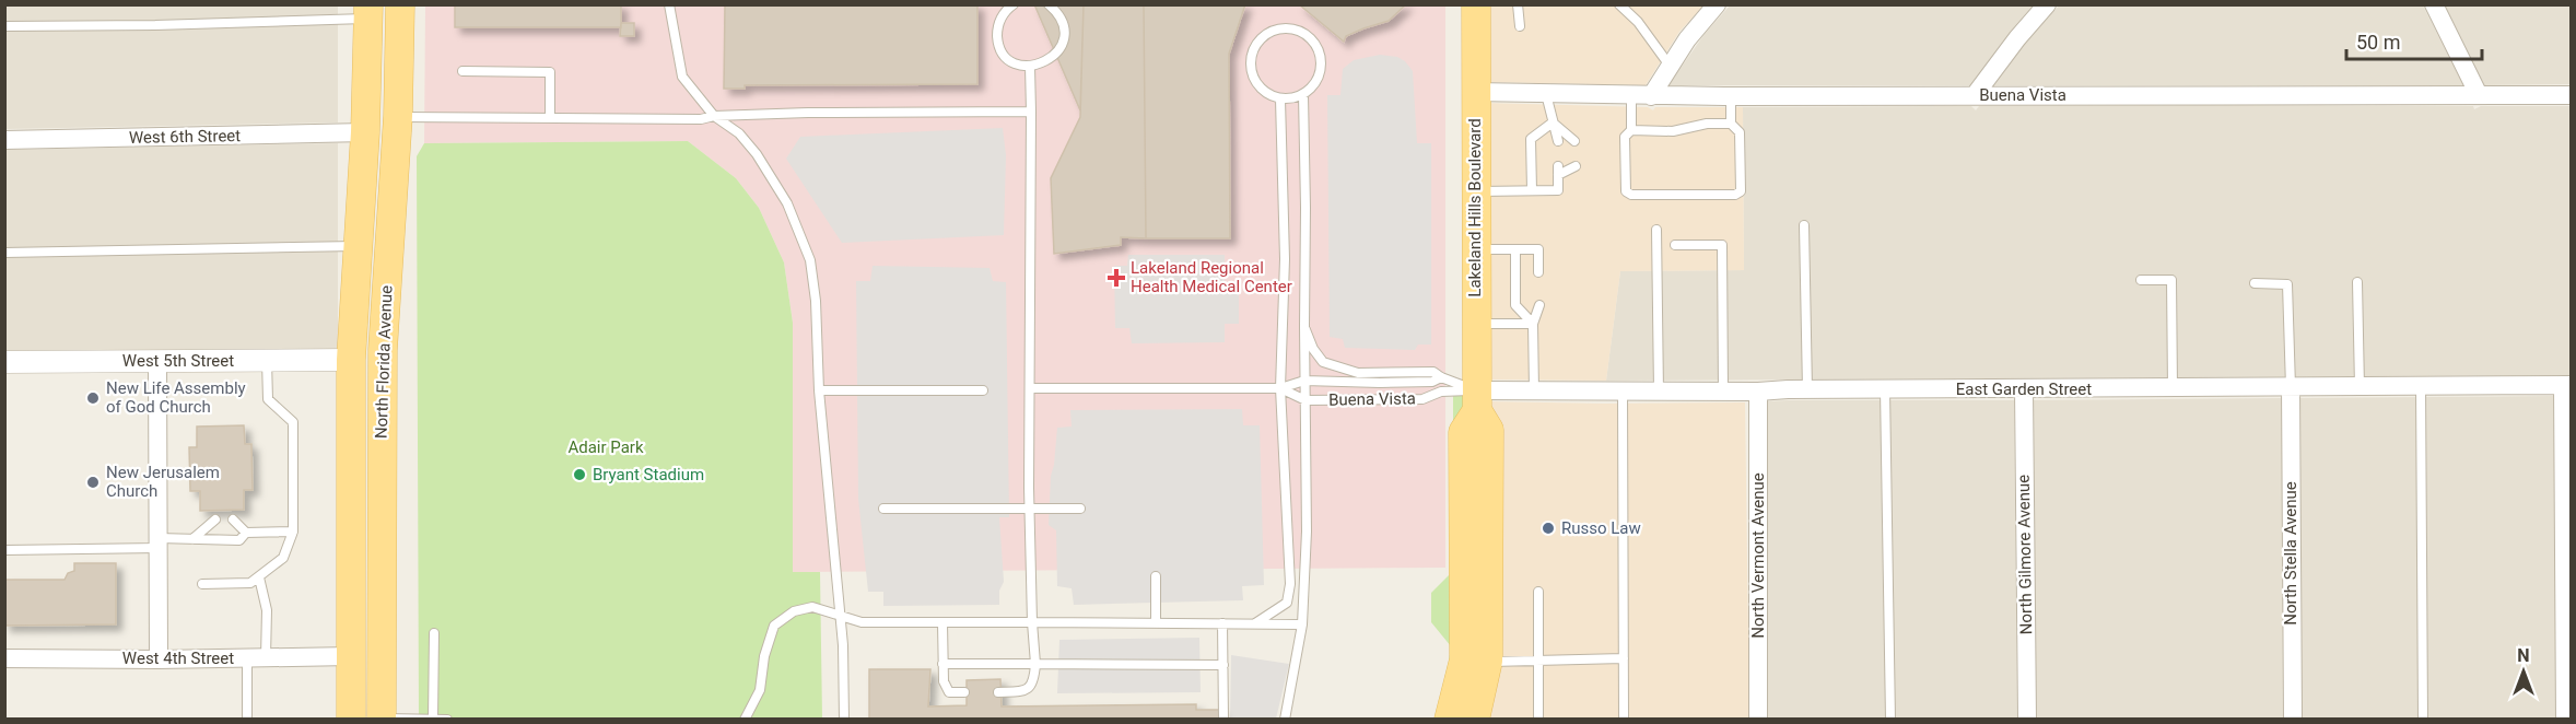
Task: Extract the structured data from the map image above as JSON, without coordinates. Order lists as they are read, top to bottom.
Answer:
{
  "streets": {
    "main road": ["Lakeland Hills Boulevard", "North Florida Avenue"],
    "street": [
      "Buena Vista",
      "West 6th Street",
      "West 5th Street",
      "East Garden Street",
      "North Stella Avenue",
      "North Gilmore Avenue",
      "North Vermont Avenue",
      "West 4th Street"
    ]
  },
  "crossings": [
    ["Buena Vista", "Lakeland Hills Boulevard"],
    ["Buena Vista", "East Garden Street"],
    ["West 6th Street", "North Florida Avenue"],
    ["Lakeland Hills Boulevard", "East Garden Street"],
    ["West 5th Street", "North Florida Avenue"],
    ["North Florida Avenue", "West 4th Street"],
    ["East Garden Street", "North Stella Avenue"],
    ["East Garden Street", "North Gilmore Avenue"],
    ["East Garden Street", "North Vermont Avenue"]
  ],
  "parks": ["Adair Park"],
  "places": {
    "health": ["Lakeland Regional Health Medical Center"],
    "other": [
      "New Life Assembly of God Church",
      "Bryant Stadium",
      "New Jerusalem Church",
      "Russo Law"
    ]
  },
  "scale_bar": "50 m",
  "north": "top"
}
